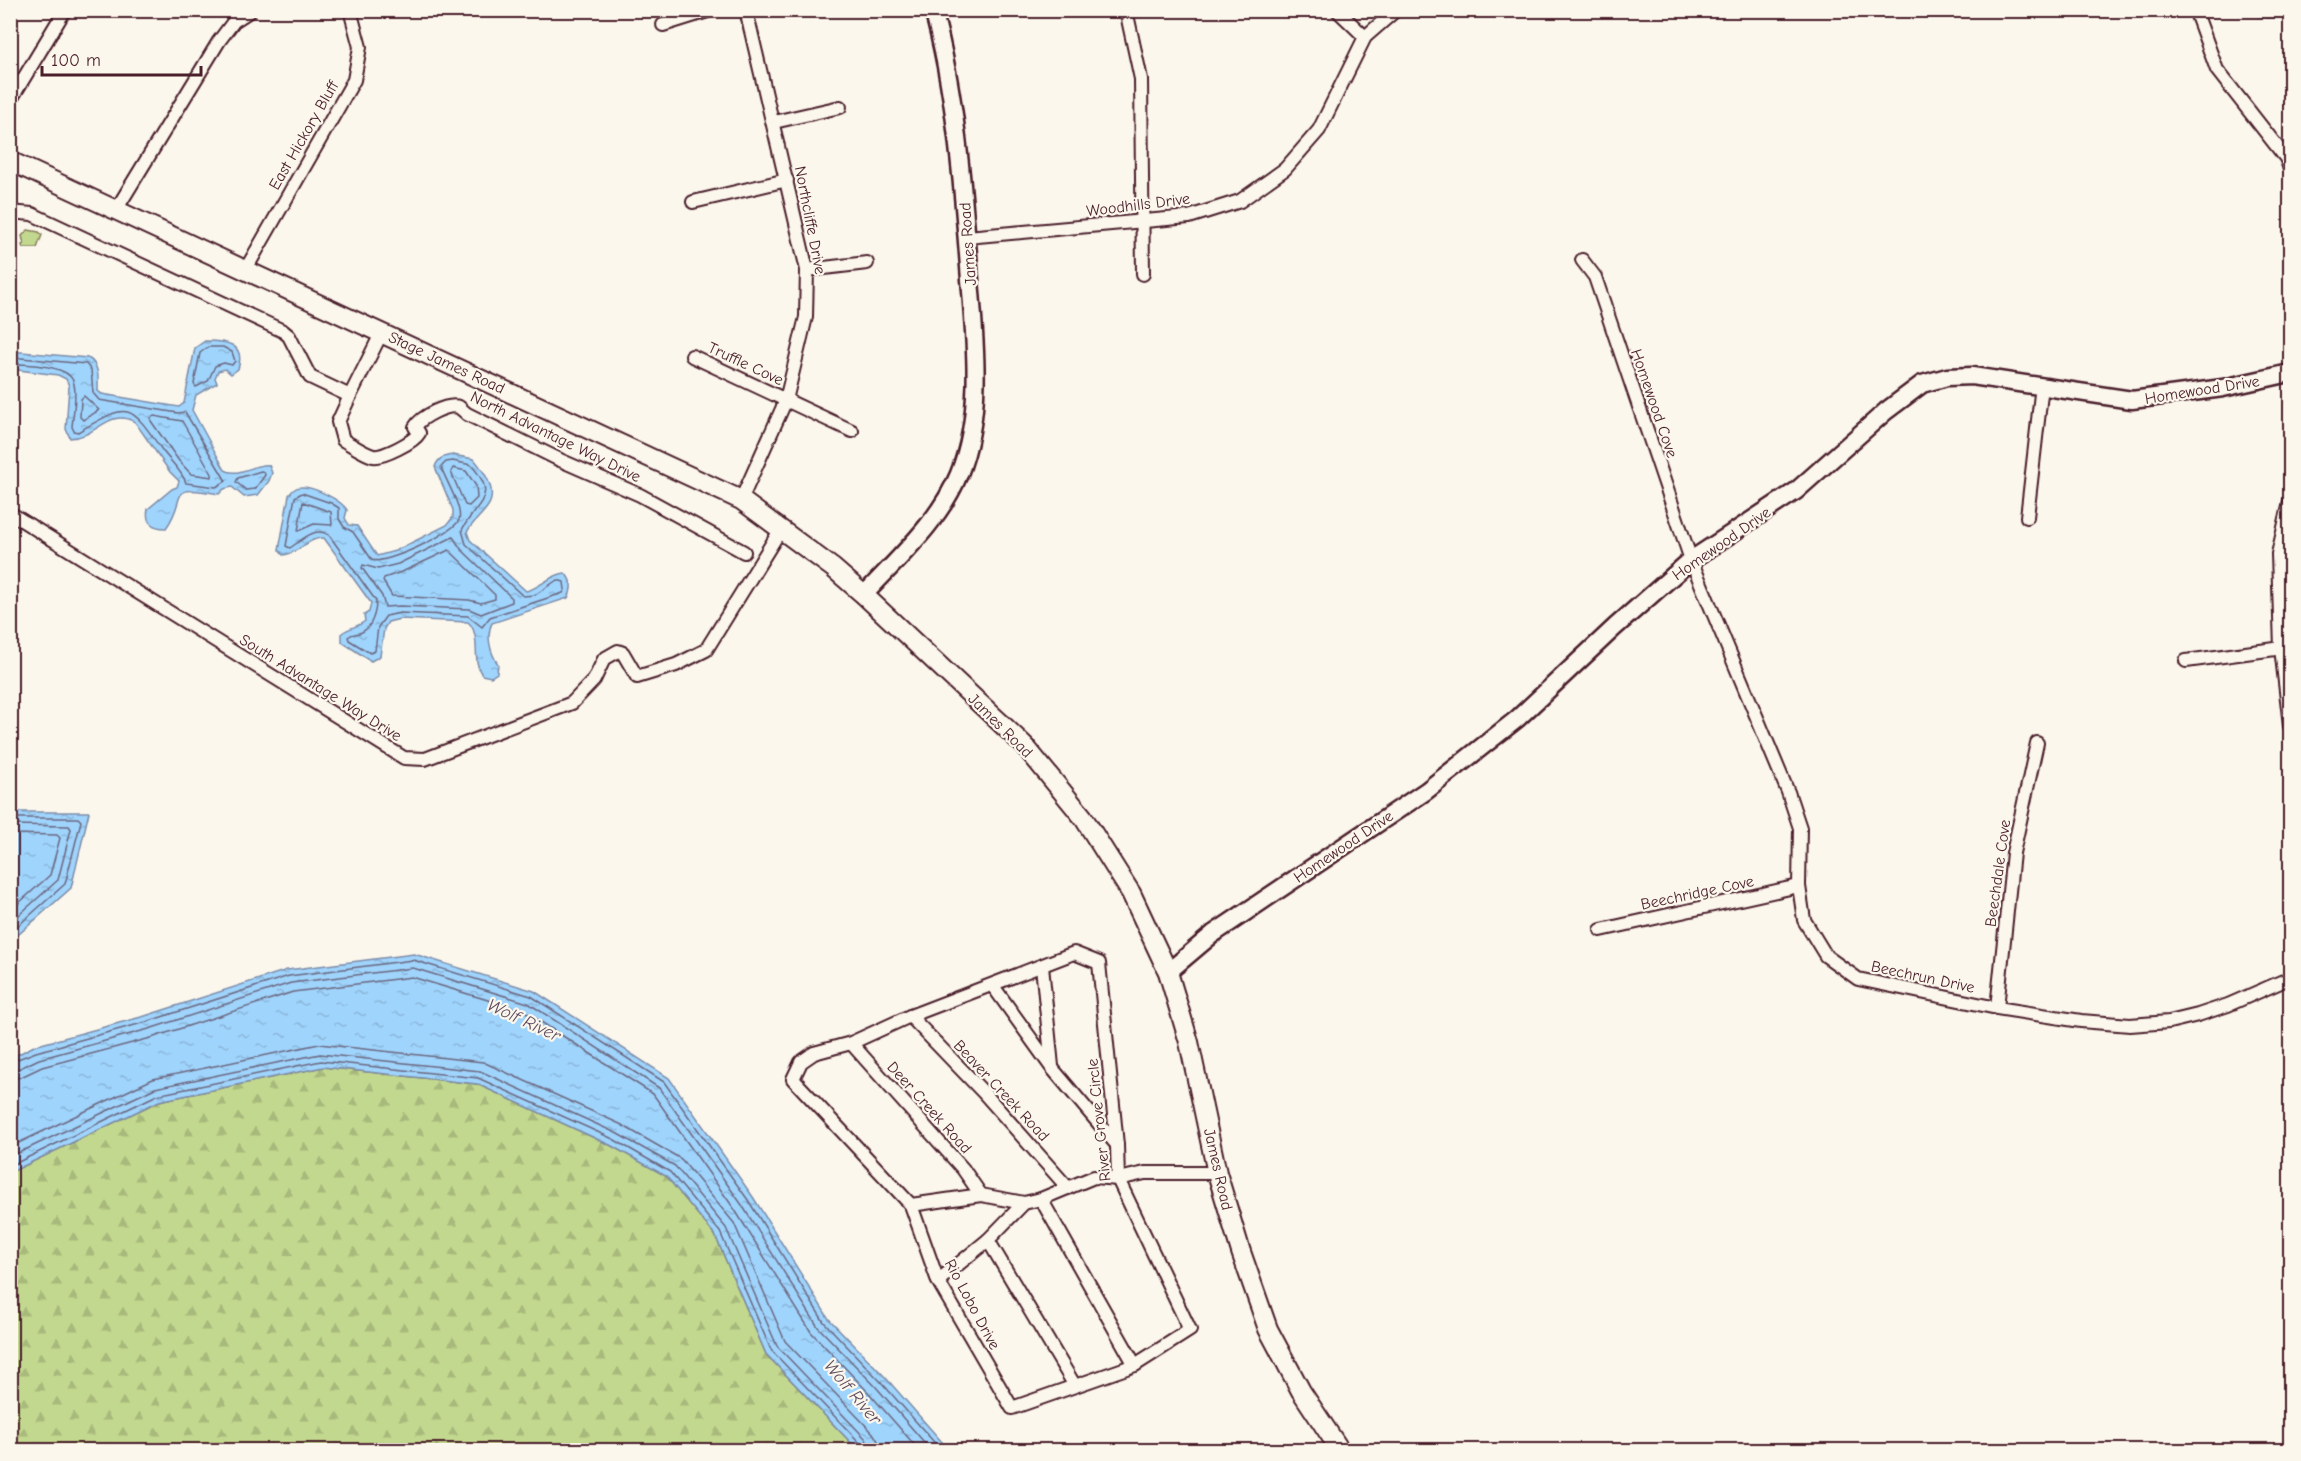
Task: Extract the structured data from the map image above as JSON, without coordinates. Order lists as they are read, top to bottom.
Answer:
{
  "streets": {
    "main road": ["James Road", "Stage James Road"],
    "street": [
      "East Hickory Bluff",
      "Woodhills Drive",
      "Northcliffe Drive",
      "Truffle Cove",
      "Homewood Drive",
      "Homewood Cove",
      "North Advantage Way Drive",
      "South Advantage Way Drive",
      "Beechdale Cove",
      "Beechridge Cove",
      "Beechrun Drive",
      "Beaver Creek Road",
      "Deer Creek Road",
      "River Grove Circle",
      "Rio Lobo Drive"
    ]
  },
  "crossings": [
    ["East Hickory Bluff", "Stage James Road"],
    ["Woodhills Drive", "James Road"],
    ["Northcliffe Drive", "Stage James Road"],
    ["Northcliffe Drive", "Truffle Cove"],
    ["James Road", "Stage James Road"],
    ["James Road", "Homewood Drive"],
    ["Stage James Road", "North Advantage Way Drive"],
    ["Stage James Road", "South Advantage Way Drive"],
    ["Homewood Drive", "Homewood Cove"],
    ["Homewood Drive", "Beechrun Drive"],
    ["Homewood Cove", "Beechrun Drive"],
    ["Beechdale Cove", "Beechrun Drive"],
    ["Beechridge Cove", "Beechrun Drive"],
    ["Deer Creek Road", "Rio Lobo Drive"]
  ],
  "water": ["Wolf River"],
  "scale_bar": "100 m"
}
